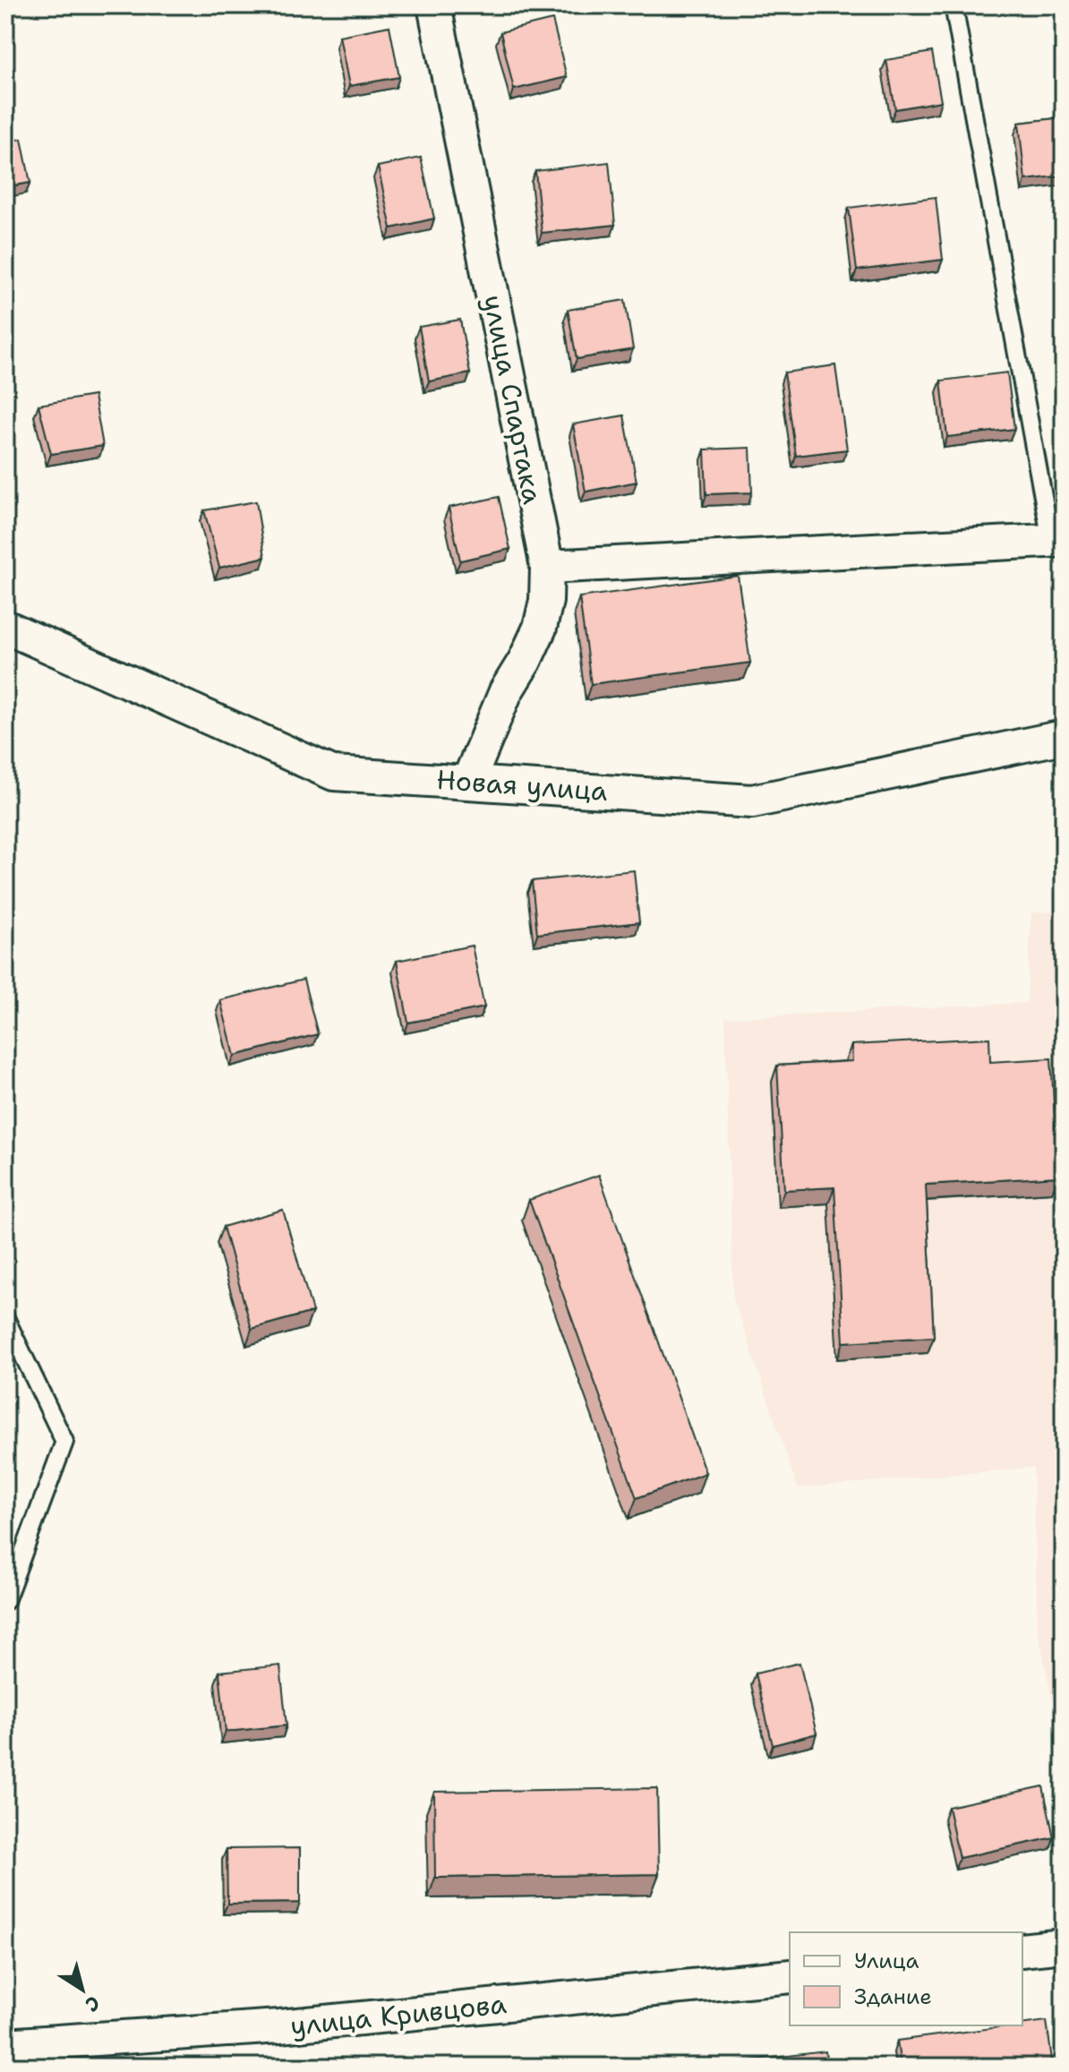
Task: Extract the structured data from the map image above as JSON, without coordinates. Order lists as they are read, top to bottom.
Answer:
{
  "streets": {
    "street": ["улица Спартака", "Новая улица", "улица Кривцова"]
  },
  "crossings": [
    ["улица Спартака", "Новая улица"]
  ],
  "legend": ["Улица", "Здание"],
  "north": "bottom right"
}
